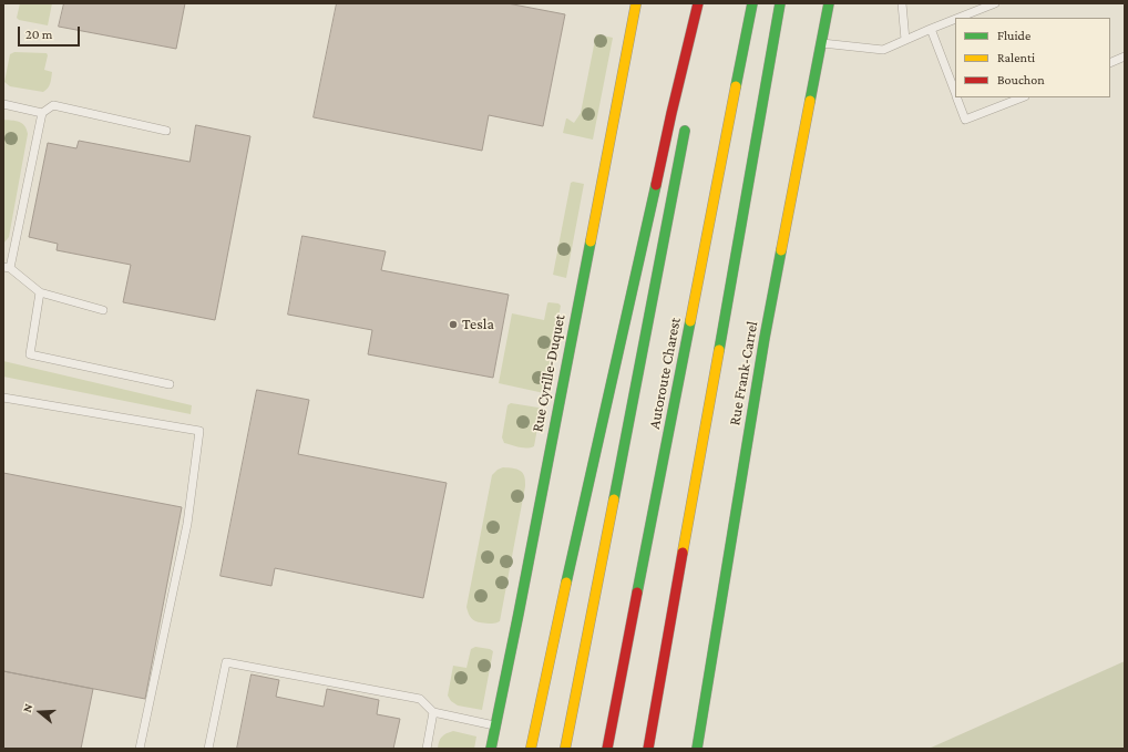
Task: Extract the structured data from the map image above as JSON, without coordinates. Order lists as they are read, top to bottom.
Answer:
{
  "streets": {
    "main road": ["Rue Cyrille-Duquet", "Autoroute Charest", "Rue Frank-Carrel"]
  },
  "places": ["Tesla"],
  "legend": ["Fluide", "Ralenti", "Bouchon"],
  "scale_bar": "20 m",
  "north": "left"
}
